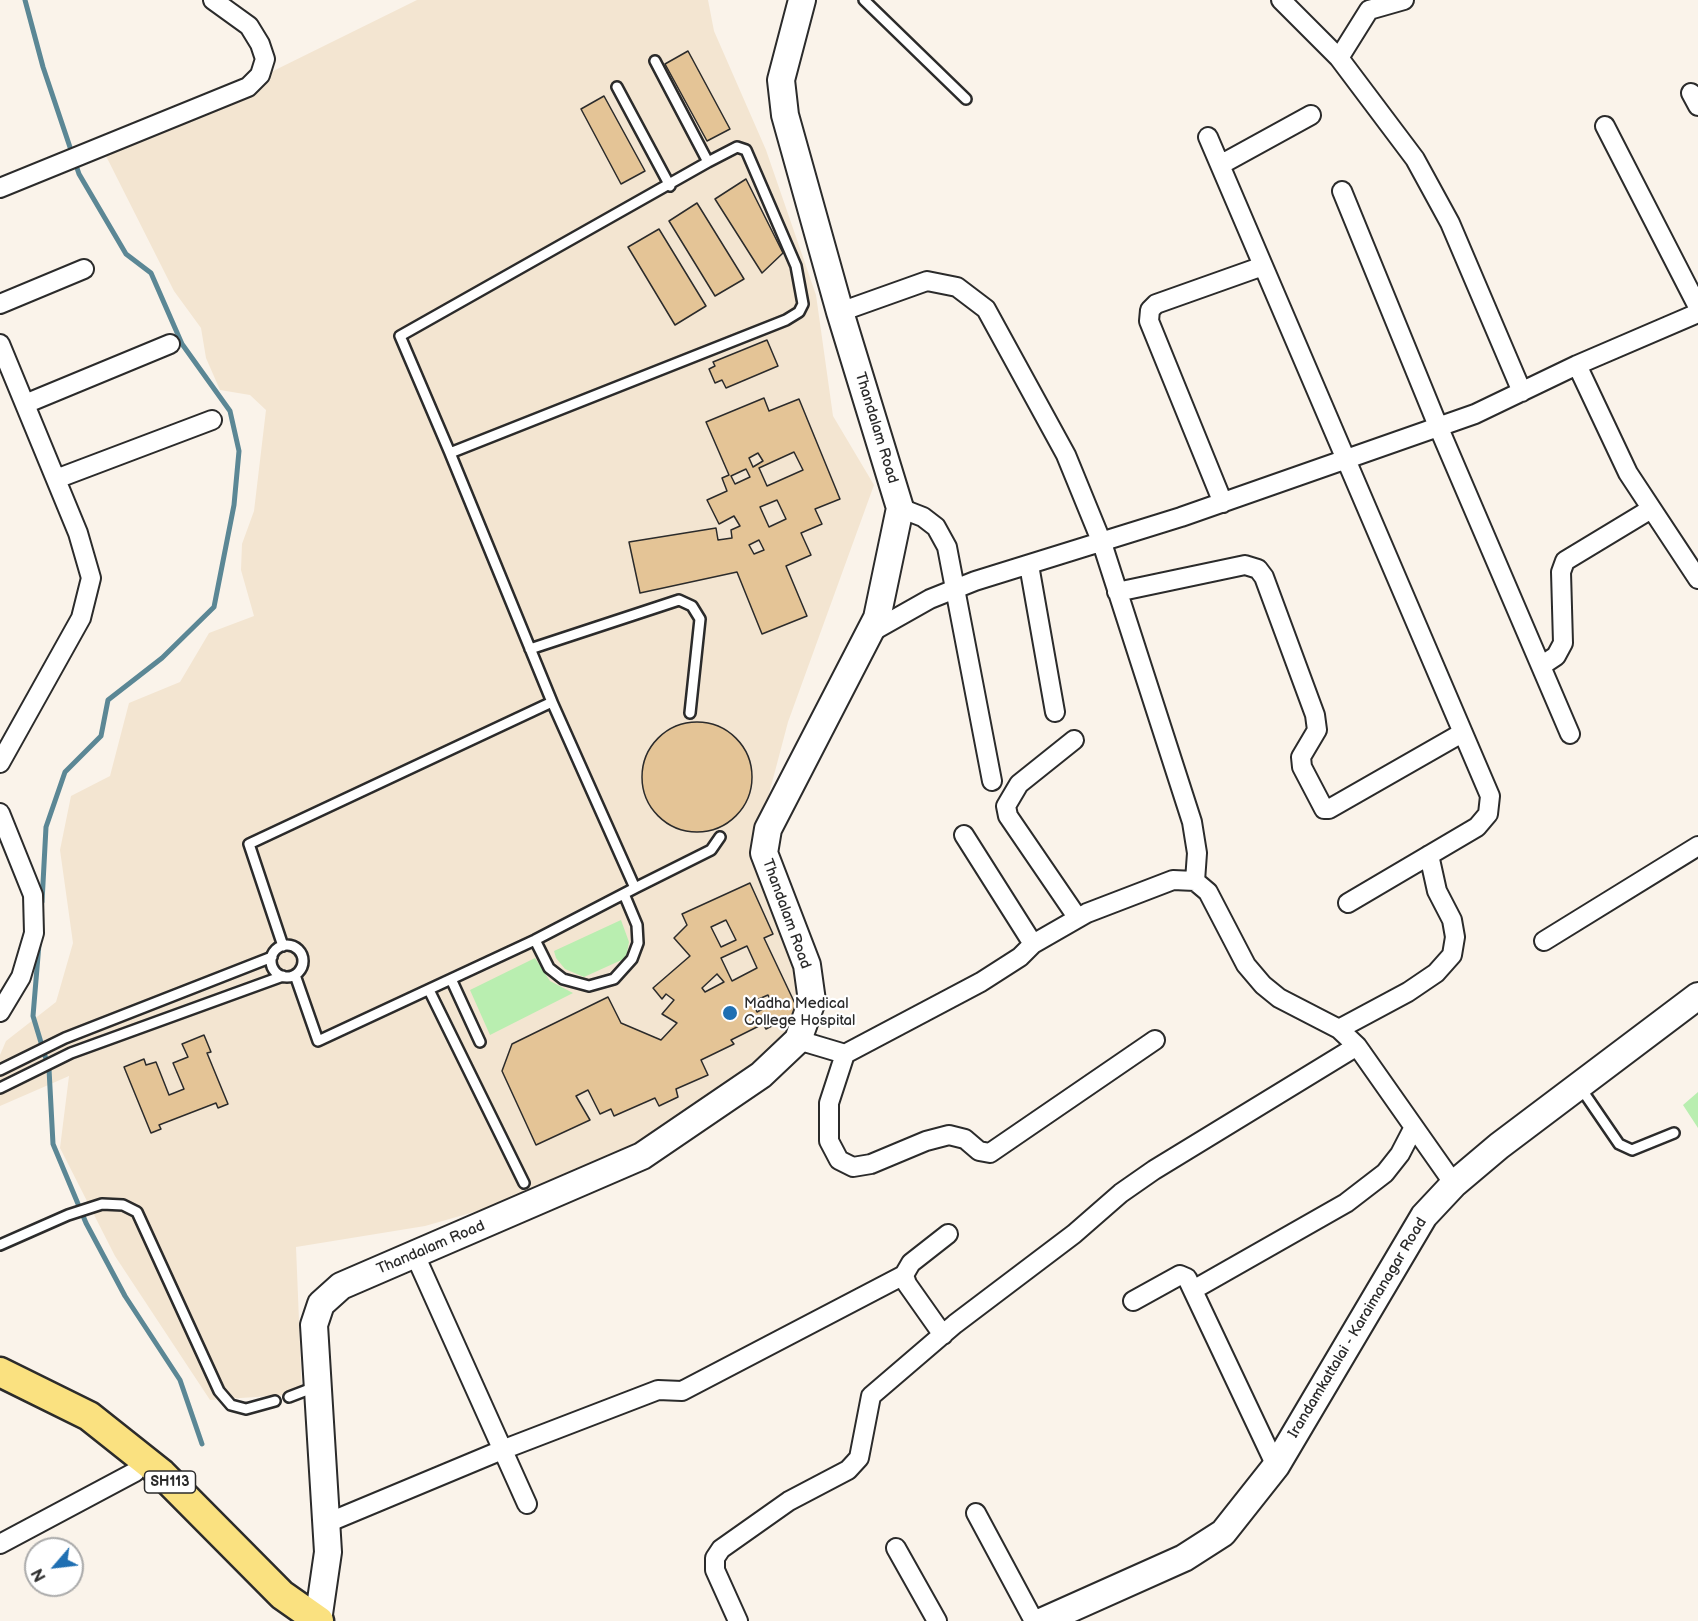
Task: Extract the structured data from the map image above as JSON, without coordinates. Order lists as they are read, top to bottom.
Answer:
{
  "streets": {
    "main road": ["SH113"],
    "street": ["Thandalam Road", "Irandamkattalai - Karaimanagar Road"]
  },
  "crossings": [
    ["Thandalam Road", "SH113"]
  ],
  "places": ["Madha Medical College Hospital"],
  "north": "bottom left"
}
